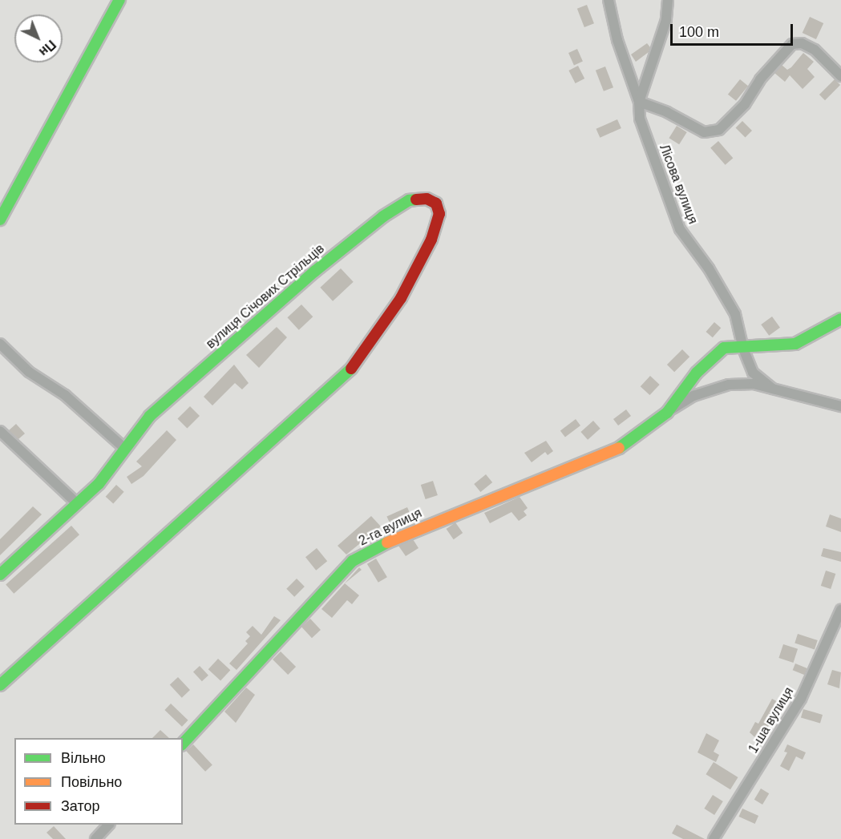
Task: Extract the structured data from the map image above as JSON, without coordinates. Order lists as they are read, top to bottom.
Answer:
{
  "streets": {
    "street": [
      "Лісова вулиця",
      "вулиця Січових Стрільців",
      "2-га вулиця",
      "1-ша вулиця"
    ]
  },
  "crossings": [
    ["Лісова вулиця", "2-га вулиця"]
  ],
  "legend": ["Вільно", "Повільно", "Затор"],
  "scale_bar": "100 m",
  "north": "bottom right"
}
